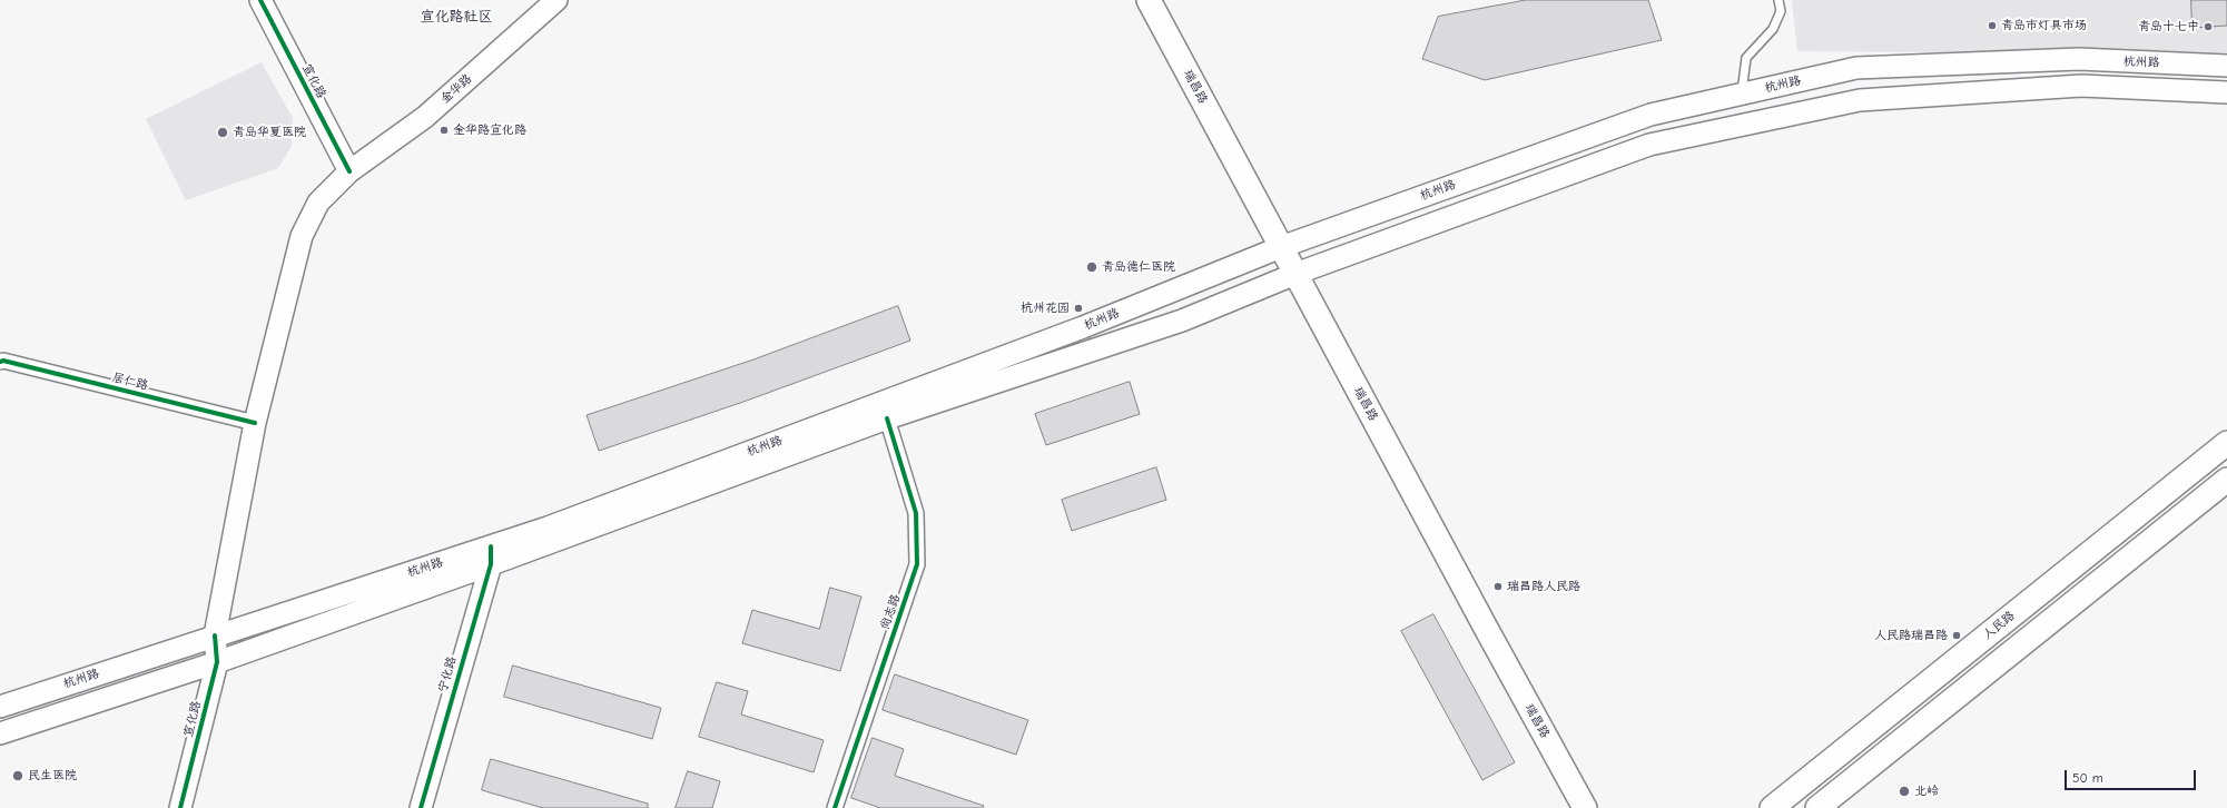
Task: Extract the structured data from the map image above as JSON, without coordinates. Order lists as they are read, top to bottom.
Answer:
{
  "streets": {
    "main road": [
      "杭州路",
      "宣化路",
      "瑞昌路",
      "金华路",
      "人民路",
      "宁化路"
    ],
    "street": ["居仁路", "尚志路"]
  },
  "crossings": [
    ["杭州路", "宣化路"],
    ["杭州路", "瑞昌路"],
    ["杭州路", "尚志路"],
    ["杭州路", "宁化路"],
    ["宣化路", "金华路"],
    ["宣化路", "居仁路"]
  ],
  "districts": ["宣化路社区"],
  "places": [
    "青岛市灯具市场",
    "青岛十七中",
    "金华路宣化路",
    "青岛华夏医院",
    "青岛德仁医院",
    "杭州花园",
    "瑞昌路人民路",
    "人民路瑞昌路",
    "民生医院",
    "北岭"
  ],
  "scale_bar": "50 m"
}
